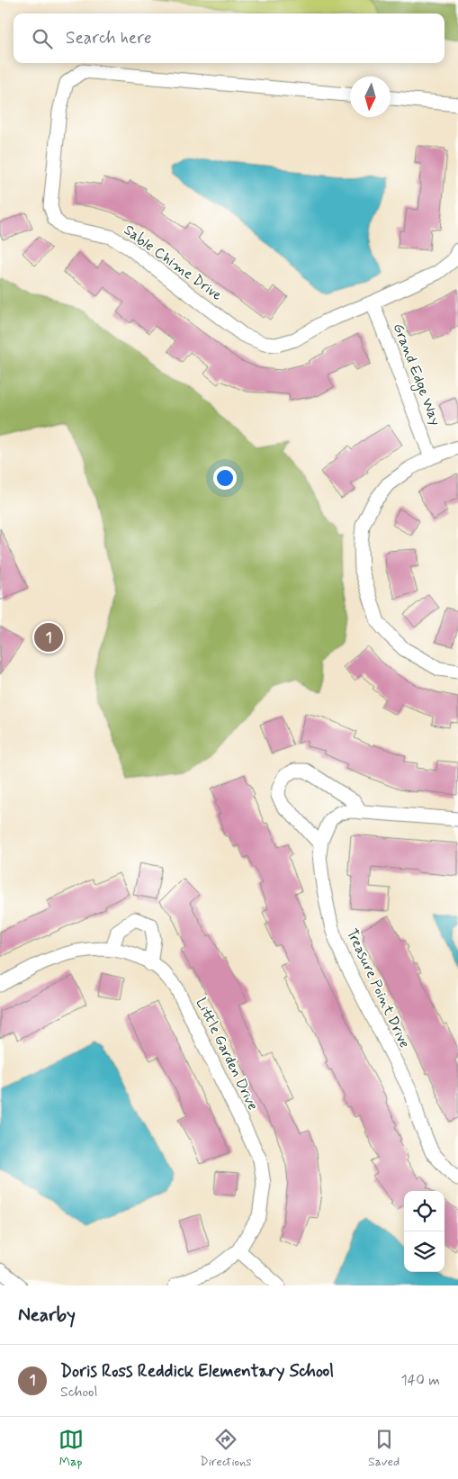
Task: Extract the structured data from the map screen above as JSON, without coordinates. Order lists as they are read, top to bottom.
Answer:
{
  "streets": {
    "street": [
      "Sable Chime Drive",
      "Grand Edge Way",
      "Treasure Point Drive",
      "Little Garden Drive"
    ]
  },
  "crossings": [
    ["Sable Chime Drive", "Grand Edge Way"]
  ],
  "north": "bottom",
  "page": {
    "search": "Search here",
    "pins": "1",
    "heading": "Nearby",
    "list": [
      {
        "mark": "1",
        "name": "Doris Ross Reddick Elementary School",
        "note": "School",
        "value": "140 m"
      }
    ],
    "nav": ["Map", "Directions", "Saved"]
  }
}
